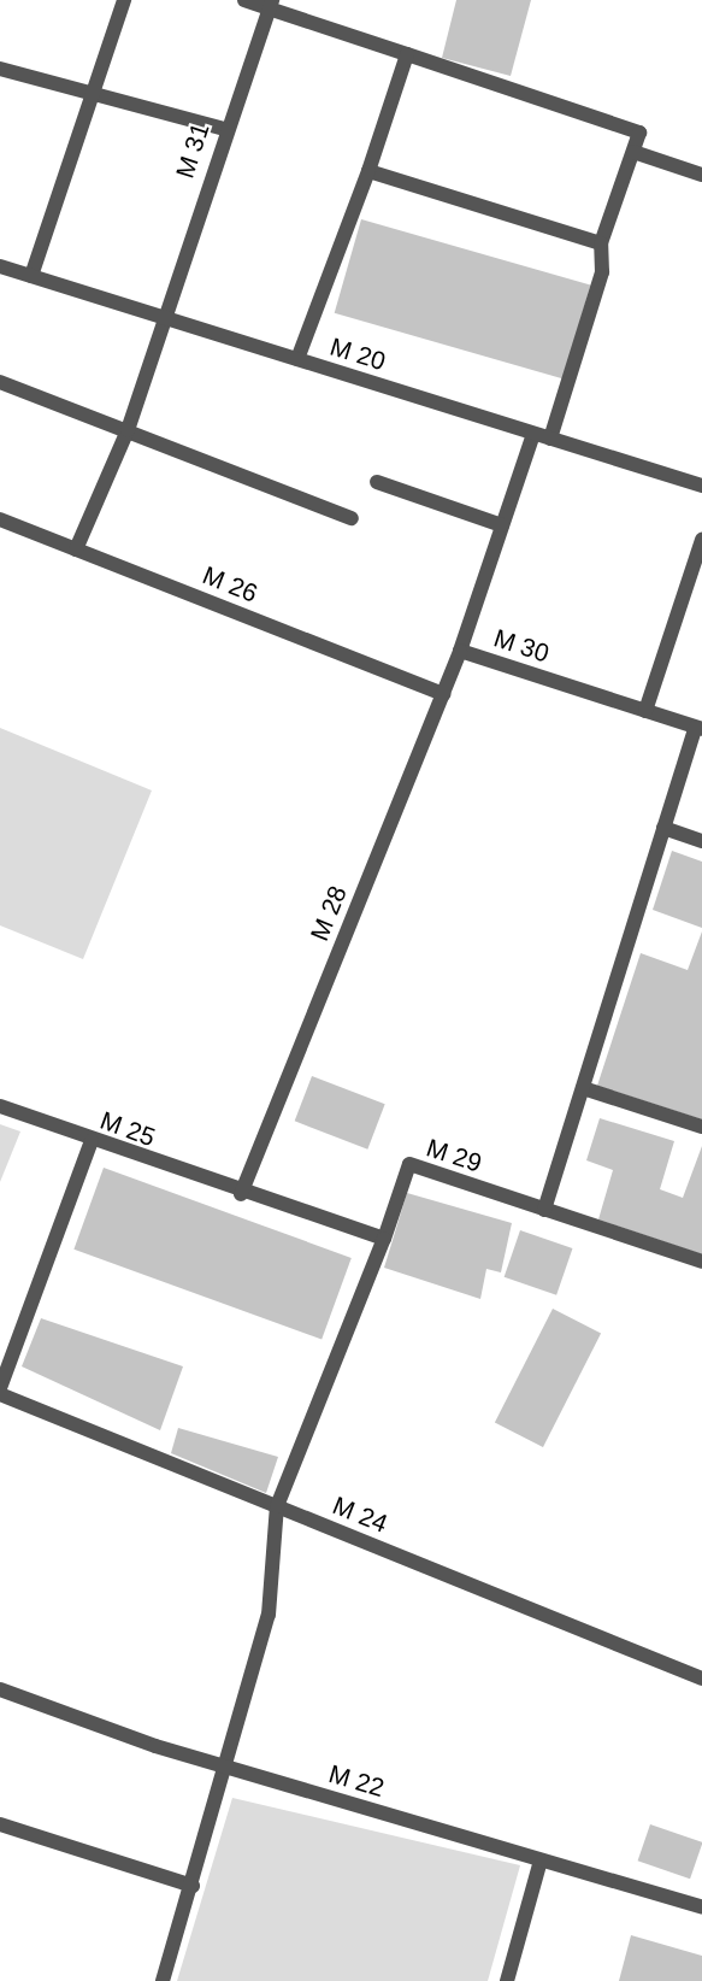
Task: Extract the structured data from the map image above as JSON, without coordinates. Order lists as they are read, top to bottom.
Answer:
{
  "streets": {
    "street": [
      "M 31",
      "M 20",
      "M 26",
      "M 30",
      "M 28",
      "M 25",
      "M 29",
      "M 24",
      "M 22"
    ]
  },
  "crossings": [
    ["M 31", "M 20"],
    ["M 31", "M 26"],
    ["M 20", "M 30"],
    ["M 26", "M 28"],
    ["M 30", "M 28"],
    ["M 28", "M 25"]
  ]
}
